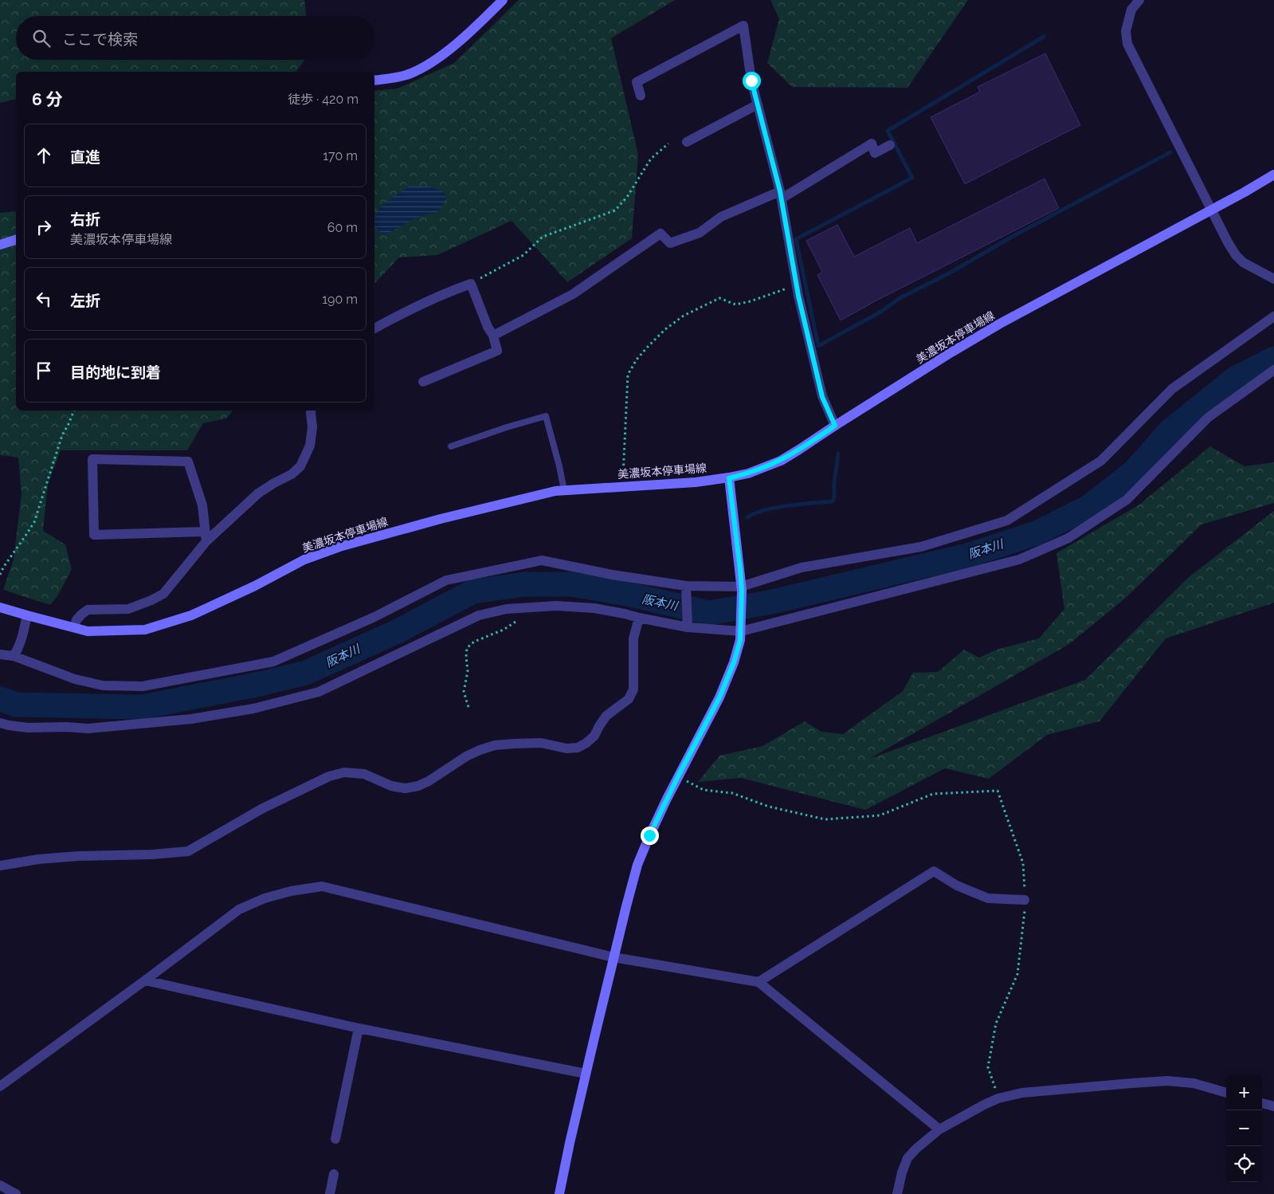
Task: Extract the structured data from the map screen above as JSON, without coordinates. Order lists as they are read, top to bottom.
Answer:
{
  "streets": {
    "main road": ["美濃坂本停車場線"]
  },
  "water": ["阪本川"],
  "page": {
    "search": "ここで検索",
    "heading": ["6 分", "徒歩 · 420 m"],
    "list": [
      ["直進", "170 m"],
      ["右折", "美濃坂本停車場線", "60 m"],
      ["左折", "190 m"],
      "目的地に到着"
    ],
    "map_buttons": ["+", "−"]
  }
}
